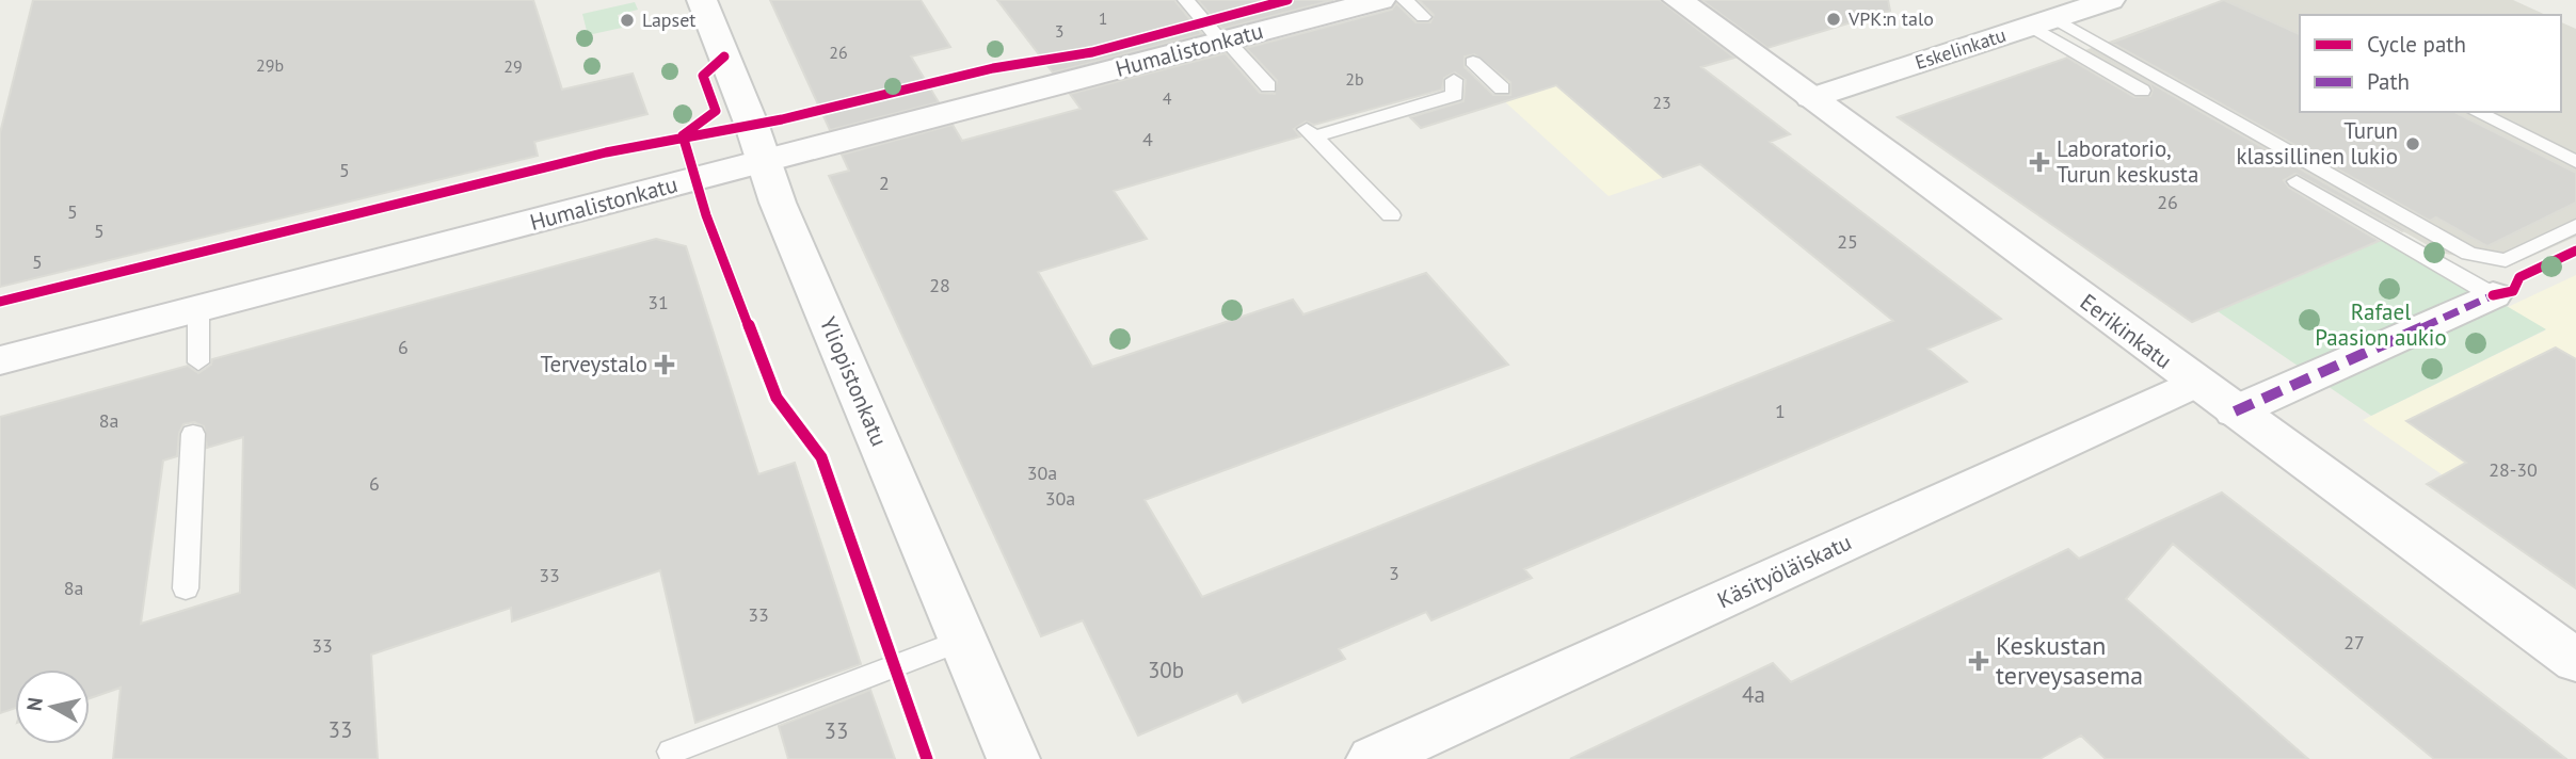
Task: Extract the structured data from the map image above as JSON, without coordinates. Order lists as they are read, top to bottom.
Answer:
{
  "streets": {
    "street": [
      "Eskelinkatu",
      "Humalistonkatu",
      "Eerikinkatu",
      "Yliopistonkatu",
      "Käsityöläiskatu"
    ]
  },
  "crossings": [
    ["Eskelinkatu", "Eerikinkatu"],
    ["Humalistonkatu", "Yliopistonkatu"],
    ["Eerikinkatu", "Käsityöläiskatu"]
  ],
  "parks": ["Rafael Paasion aukio"],
  "places": {
    "other": ["VPK:n talo", "Lapset", "Turun klassillinen lukio"],
    "health": ["Laboratorio, Turun keskusta", "Terveystalo", "Keskustan terveysasema"]
  },
  "house_numbers": [
    "1",
    "3",
    "26",
    "29b",
    "29",
    "2b",
    "4",
    "23",
    "4",
    "5",
    "2",
    "26",
    "5",
    "5",
    "25",
    "5",
    "28",
    "31",
    "6",
    "1",
    "8a",
    "28-30",
    "30a",
    "6",
    "30a",
    "3",
    "33",
    "8a",
    "33",
    "27",
    "33",
    "30b",
    "4a",
    "33",
    "33"
  ],
  "legend": ["Cycle path", "Path"],
  "north": "left"
}
